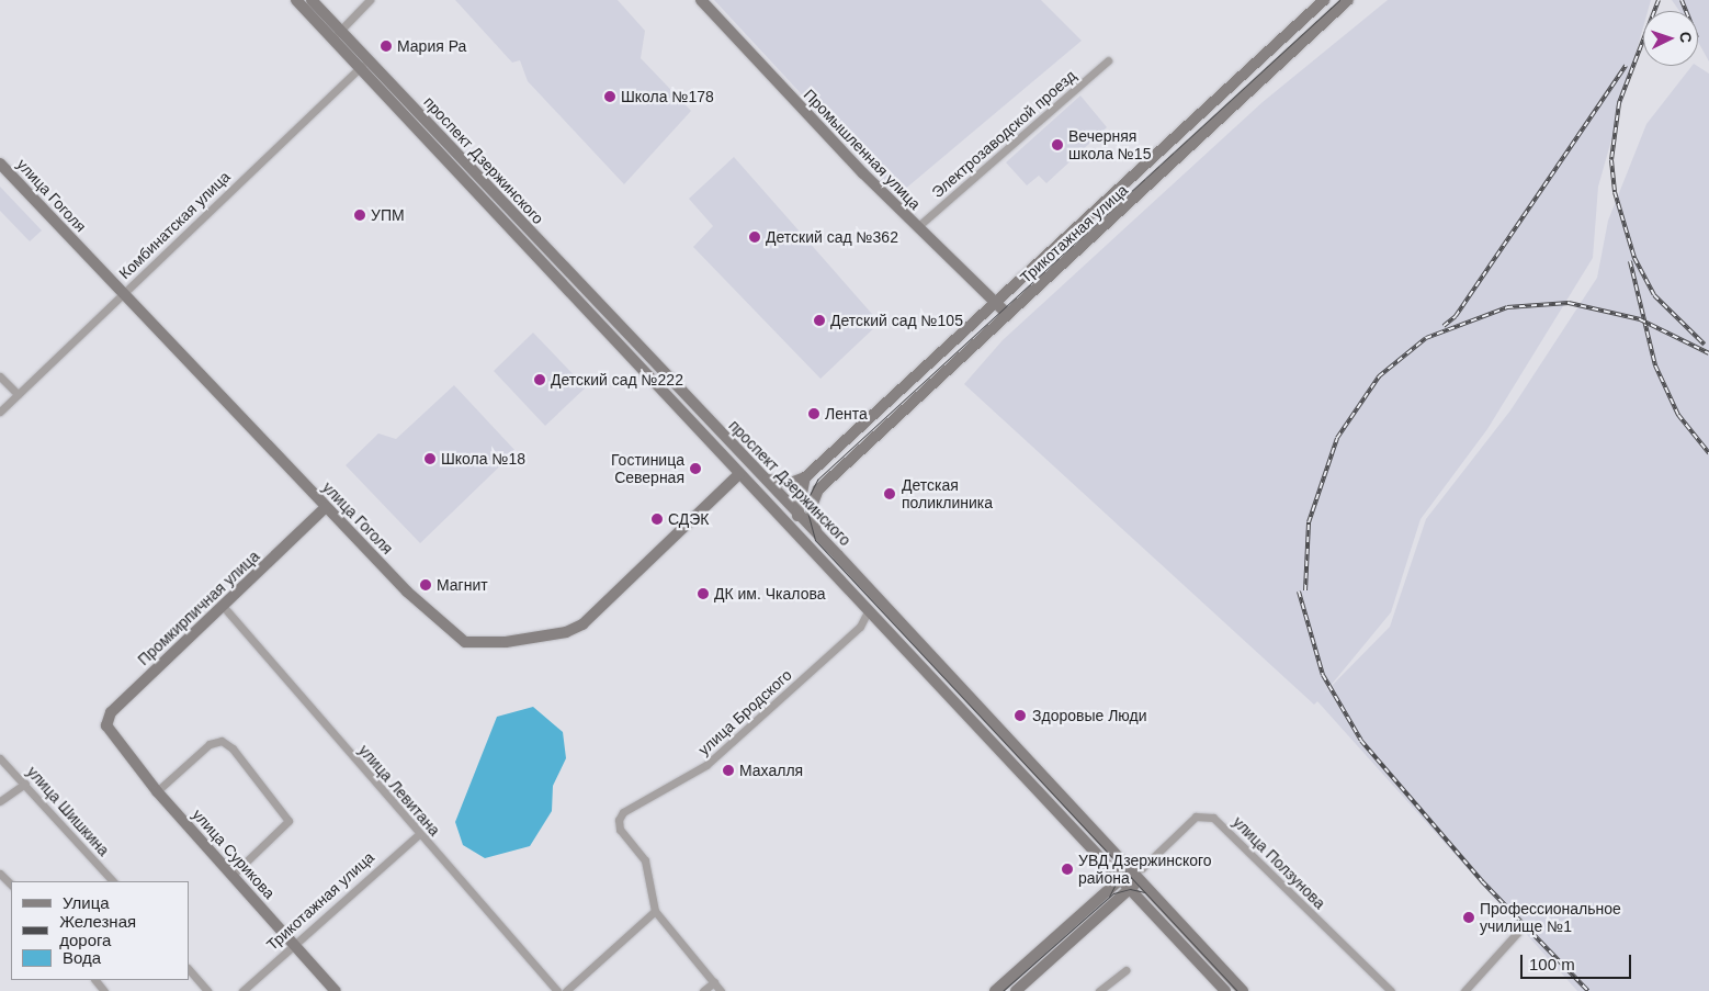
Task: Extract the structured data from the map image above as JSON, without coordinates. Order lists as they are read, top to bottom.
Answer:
{
  "streets": {
    "main road": [
      "Промышленная улица",
      "проспект Дзержинского",
      "улица Гоголя",
      "Трикотажная улица",
      "Промкирпичная улица",
      "улица Сурикова"
    ],
    "street": [
      "Электрозаводской проезд",
      "Комбинатская улица",
      "улица Бродского",
      "улица Левитана",
      "улица Шишкина",
      "улица Ползунова"
    ]
  },
  "crossings": [
    ["Электрозаводской проезд", "Промышленная улица"],
    ["Промышленная улица", "Трикотажная улица"],
    ["проспект Дзержинского", "улица Гоголя"],
    ["проспект Дзержинского", "Комбинатская улица"],
    ["проспект Дзержинского", "улица Бродского"],
    ["проспект Дзержинского", "улица Ползунова"],
    ["улица Гоголя", "Комбинатская улица"],
    ["улица Гоголя", "Промкирпичная улица"],
    ["Трикотажная улица", "улица Левитана"],
    ["Трикотажная улица", "улица Сурикова"],
    ["Промкирпичная улица", "улица Левитана"],
    ["Промкирпичная улица", "улица Сурикова"]
  ],
  "places": [
    "Мария Ра",
    "Школа №178",
    "Вечерняя школа №15",
    "УПМ",
    "Детский сад №362",
    "Детский сад №105",
    "Детский сад №222",
    "Лента",
    "Школа №18",
    "Гостиница Северная",
    "Детская поликлиника",
    "СДЭК",
    "Магнит",
    "ДК им. Чкалова",
    "Здоровые Люди",
    "Махалля",
    "УВД Дзержинского района",
    "Профессиональное училище №1"
  ],
  "legend": ["Улица", "Железная дорога", "Вода"],
  "scale_bar": "100 m",
  "north": "right"
}
